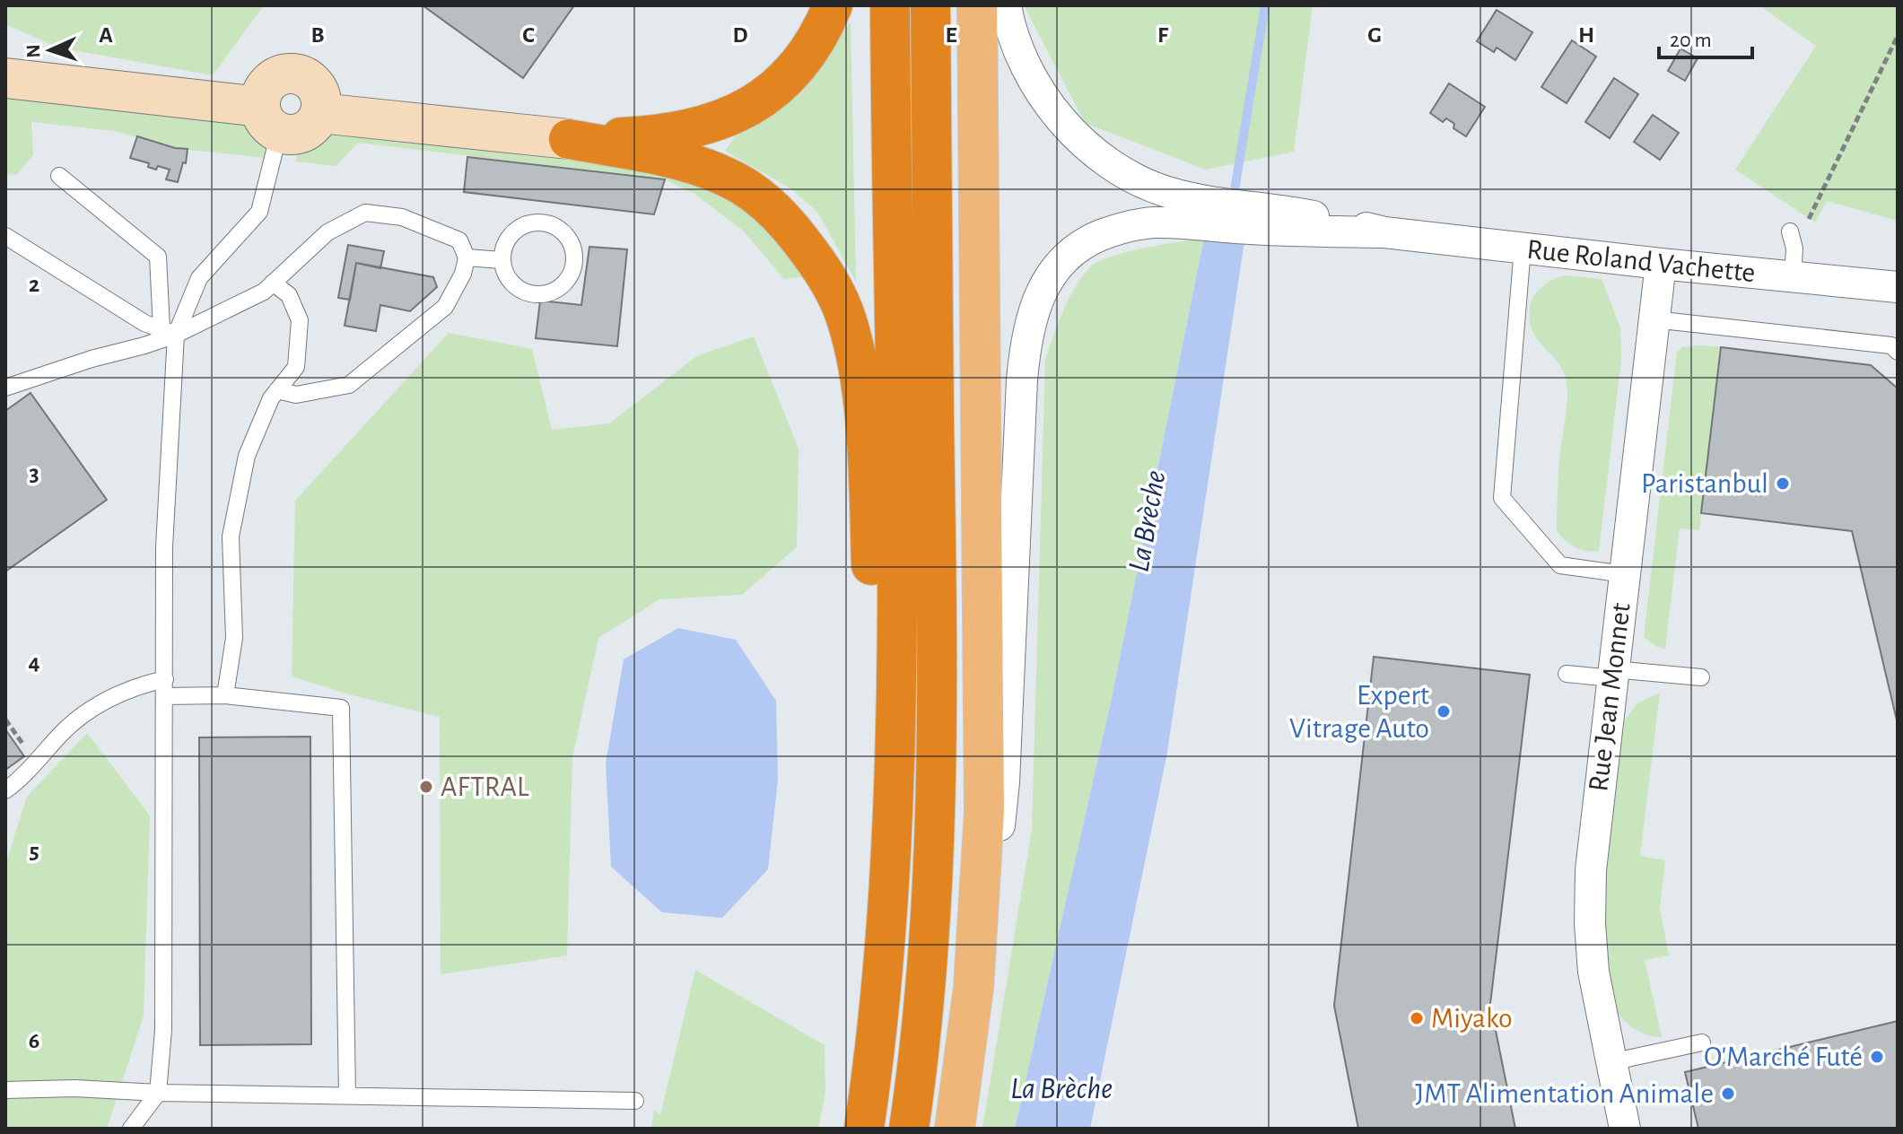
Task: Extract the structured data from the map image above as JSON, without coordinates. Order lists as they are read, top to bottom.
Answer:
{
  "streets": {
    "street": ["Rue Roland Vachette", "Rue Jean Monnet"]
  },
  "crossings": [
    ["Rue Roland Vachette", "Rue Jean Monnet"]
  ],
  "water": ["La Brèche"],
  "places": [
    "Paristanbul",
    "Expert Vitrage Auto",
    "AFTRAL",
    "Miyako",
    "O'Marché Futé",
    "JMT Alimentation Animale"
  ],
  "scale_bar": "20 m",
  "north": "left",
  "grid": {
    "columns": [
      "A",
      "B",
      "C",
      "D",
      "E",
      "F",
      "G",
      "H"
    ],
    "rows": [
      "2",
      "3",
      "4",
      "5",
      "6"
    ]
  }
}
